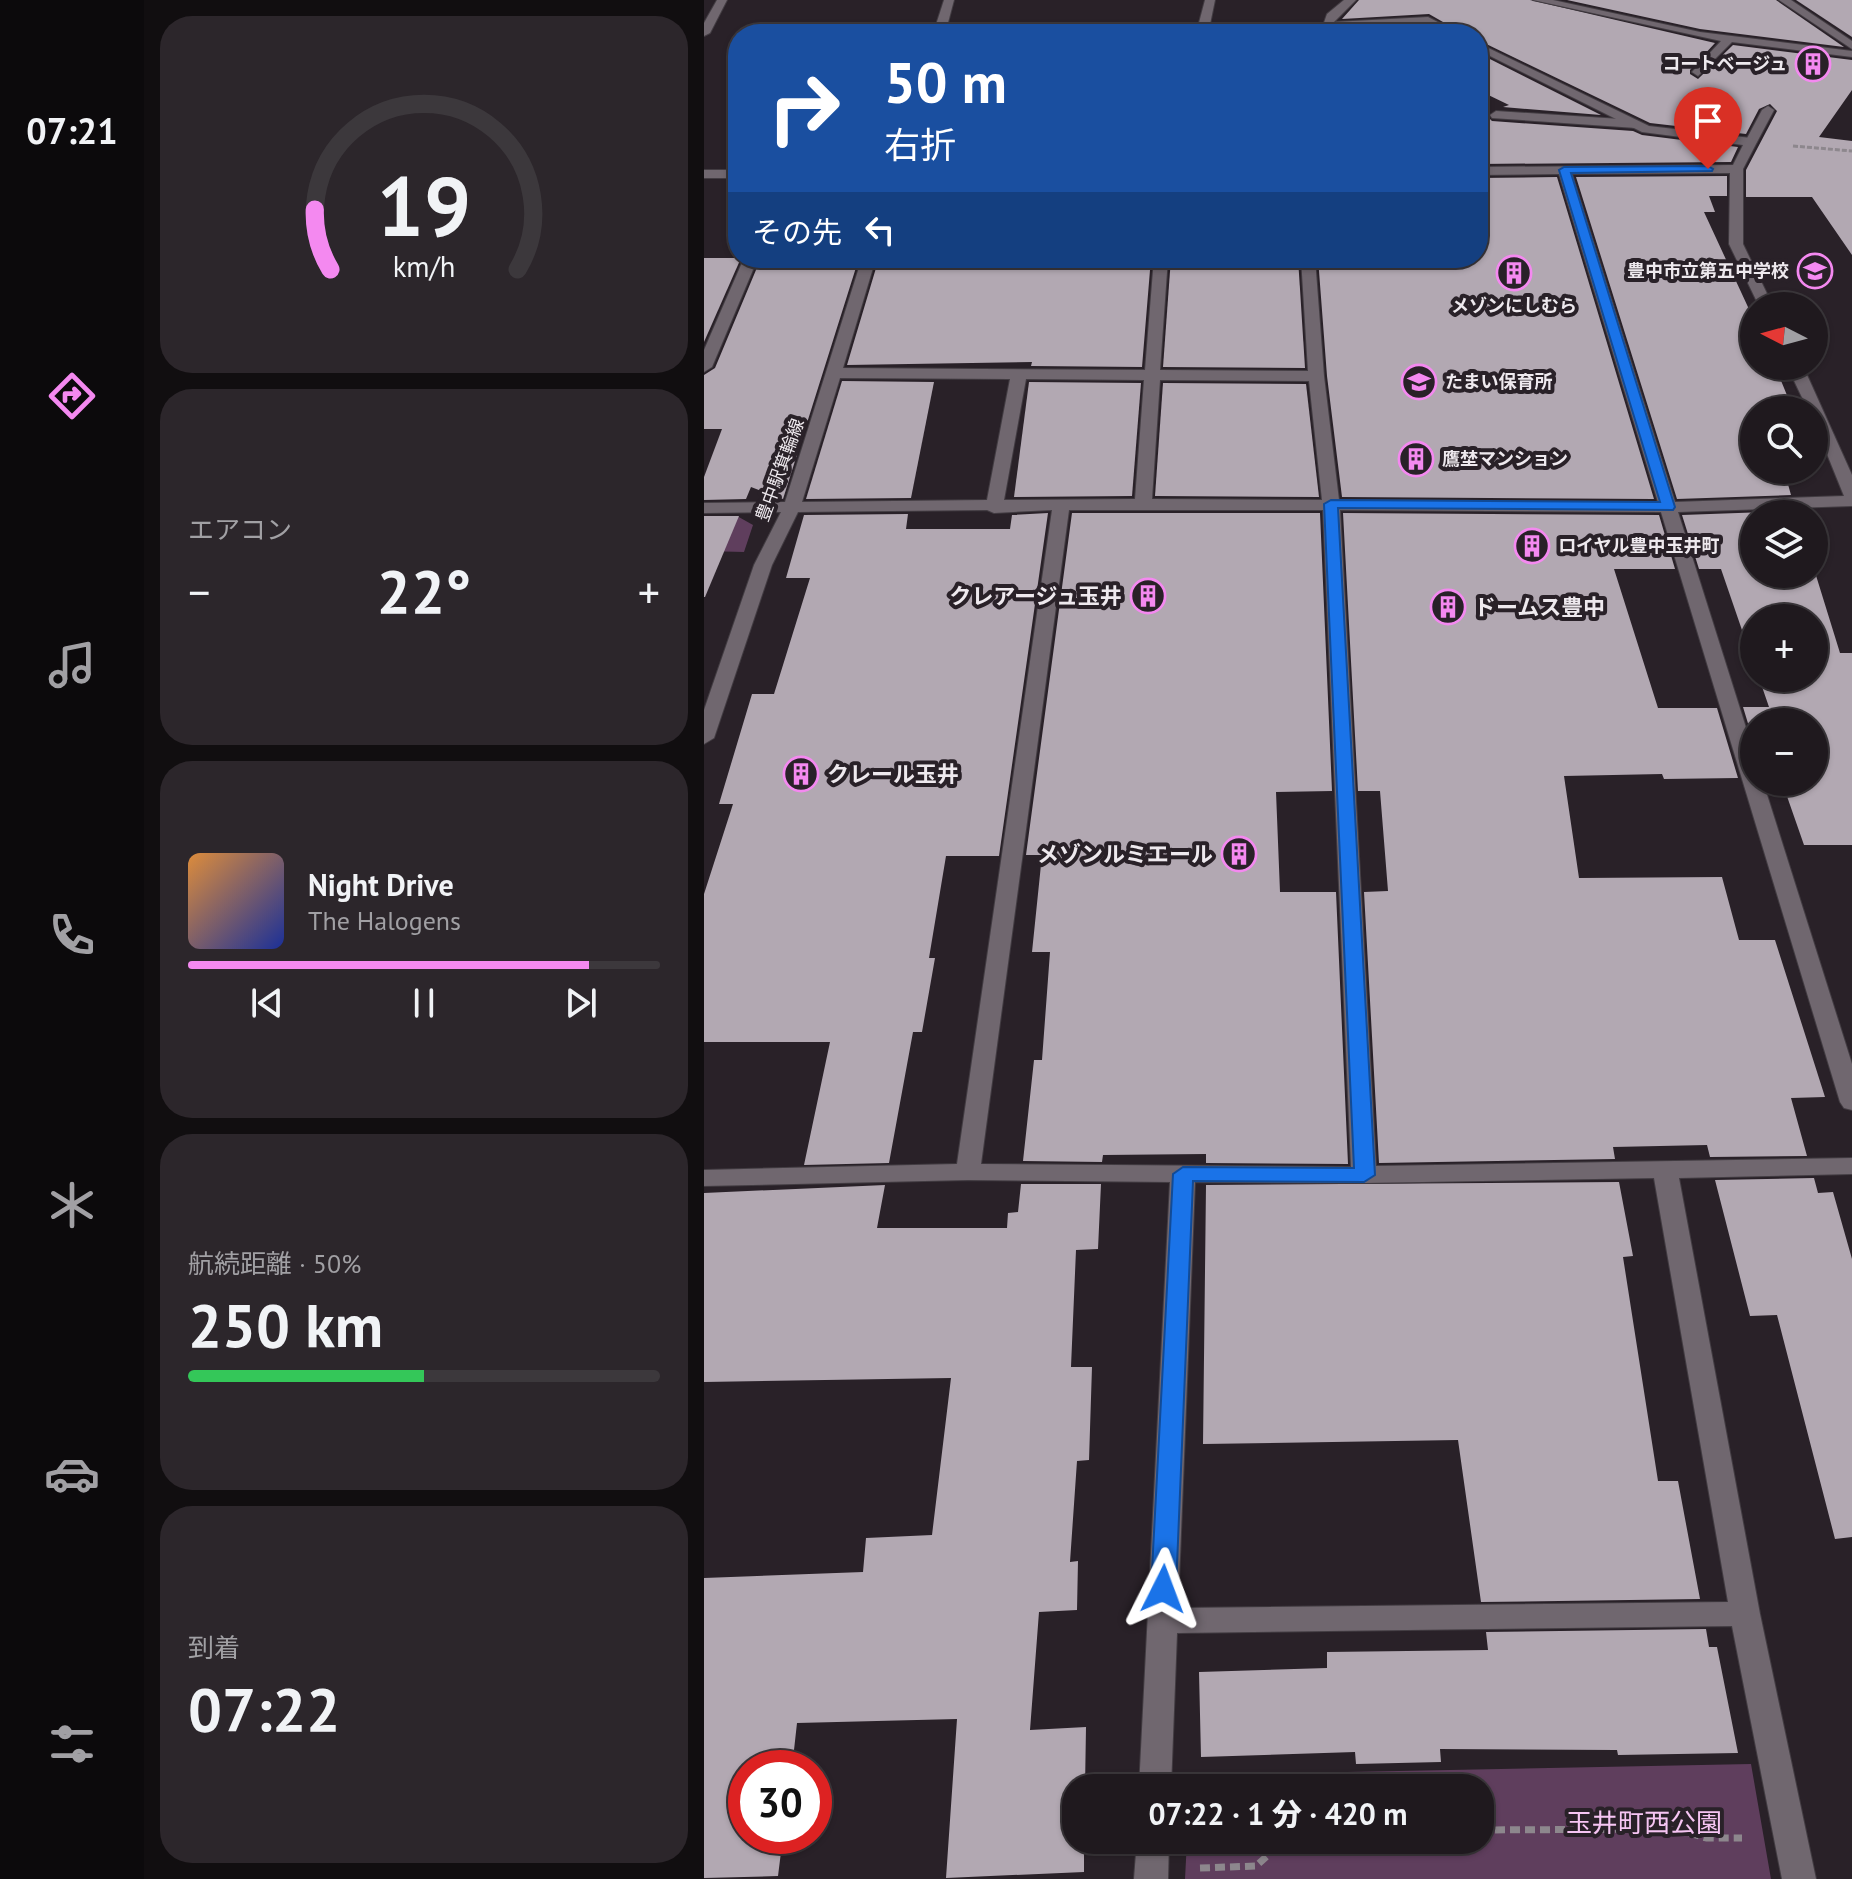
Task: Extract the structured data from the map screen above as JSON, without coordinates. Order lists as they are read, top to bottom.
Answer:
{
  "streets": {
    "street": ["豊中駅箕輪線"]
  },
  "parks": ["玉井町西公園"],
  "places": {
    "building": [
      "コートベージュ",
      "メゾンにしむら",
      "鷹埜マンション",
      "ロイヤル豊中玉井町",
      "クレアージュ玉井",
      "ドームス豊中",
      "クレール玉井",
      "メゾンルミエール"
    ],
    "school or university": ["豊中市立第五中学校", "たまい保育所"]
  },
  "north": "left",
  "page": {
    "tabs": "07:21",
    "turn": ["50 m", "右折"],
    "then": "その先",
    "map_buttons": ["+", "−"],
    "tile": [
      "エアコン",
      ["航続距離 · 50%", "250 km"],
      ["到着", "07:22"]
    ],
    "heat": ["−", "22°", "+"],
    "song": ["Night Drive", "The Halogens"],
    "limit": "30",
    "trip": "07:22 · 1 分 · 420 m",
    "gauge": ["19", "km/h"]
  }
}
